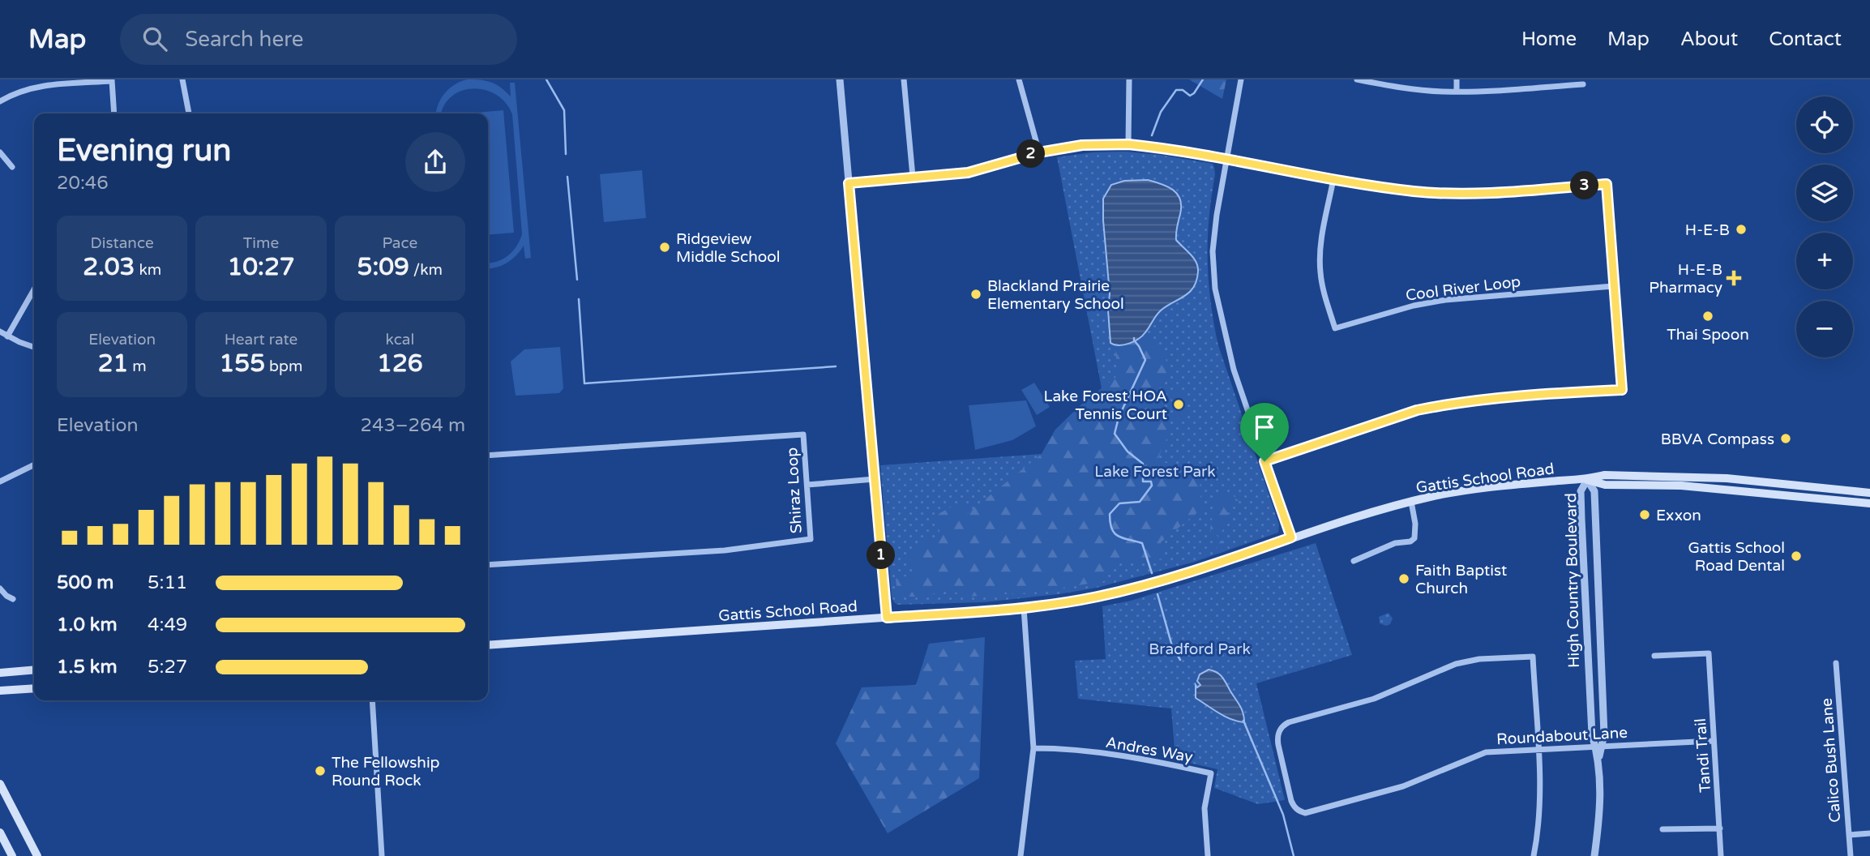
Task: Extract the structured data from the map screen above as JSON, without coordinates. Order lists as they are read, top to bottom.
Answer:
{
  "streets": {
    "main road": ["Gattis School Road"],
    "street": [
      "Cool River Loop",
      "Shiraz Loop",
      "High Country Boulevard",
      "Roundabout Lane",
      "Andres Way",
      "Tandi Trail",
      "Calico Bush Lane"
    ]
  },
  "crossings": [
    ["Gattis School Road", "High Country Boulevard"],
    ["High Country Boulevard", "Roundabout Lane"],
    ["Roundabout Lane", "Tandi Trail"]
  ],
  "parks": ["Lake Forest Park", "Bradford Park"],
  "places": {
    "other": [
      "H-E-B",
      "Ridgeview Middle School",
      "Blackland Prairie Elementary School",
      "Thai Spoon",
      "Lake Forest HOA Tennis Court",
      "BBVA Compass",
      "Exxon",
      "Gattis School Road Dental",
      "Faith Baptist Church",
      "The Fellowship Round Rock"
    ],
    "health": ["H-E-B Pharmacy"]
  },
  "page": {
    "header": "Map",
    "search": "Search here",
    "nav": [
      "Home",
      "Map",
      "About",
      "Contact"
    ],
    "map_buttons": ["+", "−"],
    "heading": ["Evening run", "20:46"],
    "pins": ["2", "3", "1"],
    "stats": [
      ["Distance", "2.03 km"],
      ["Time", "10:27"],
      ["Pace", "5:09 /km"],
      ["Elevation", "21 m"],
      ["Heart rate", "155 bpm"],
      ["kcal", "126"]
    ],
    "chart": ["Elevation", "243–264 m"],
    "list": [
      {
        "name": "500 m",
        "note": "5:11"
      },
      {
        "name": "1.0 km",
        "note": "4:49"
      },
      {
        "name": "1.5 km",
        "note": "5:27"
      }
    ]
  }
}
